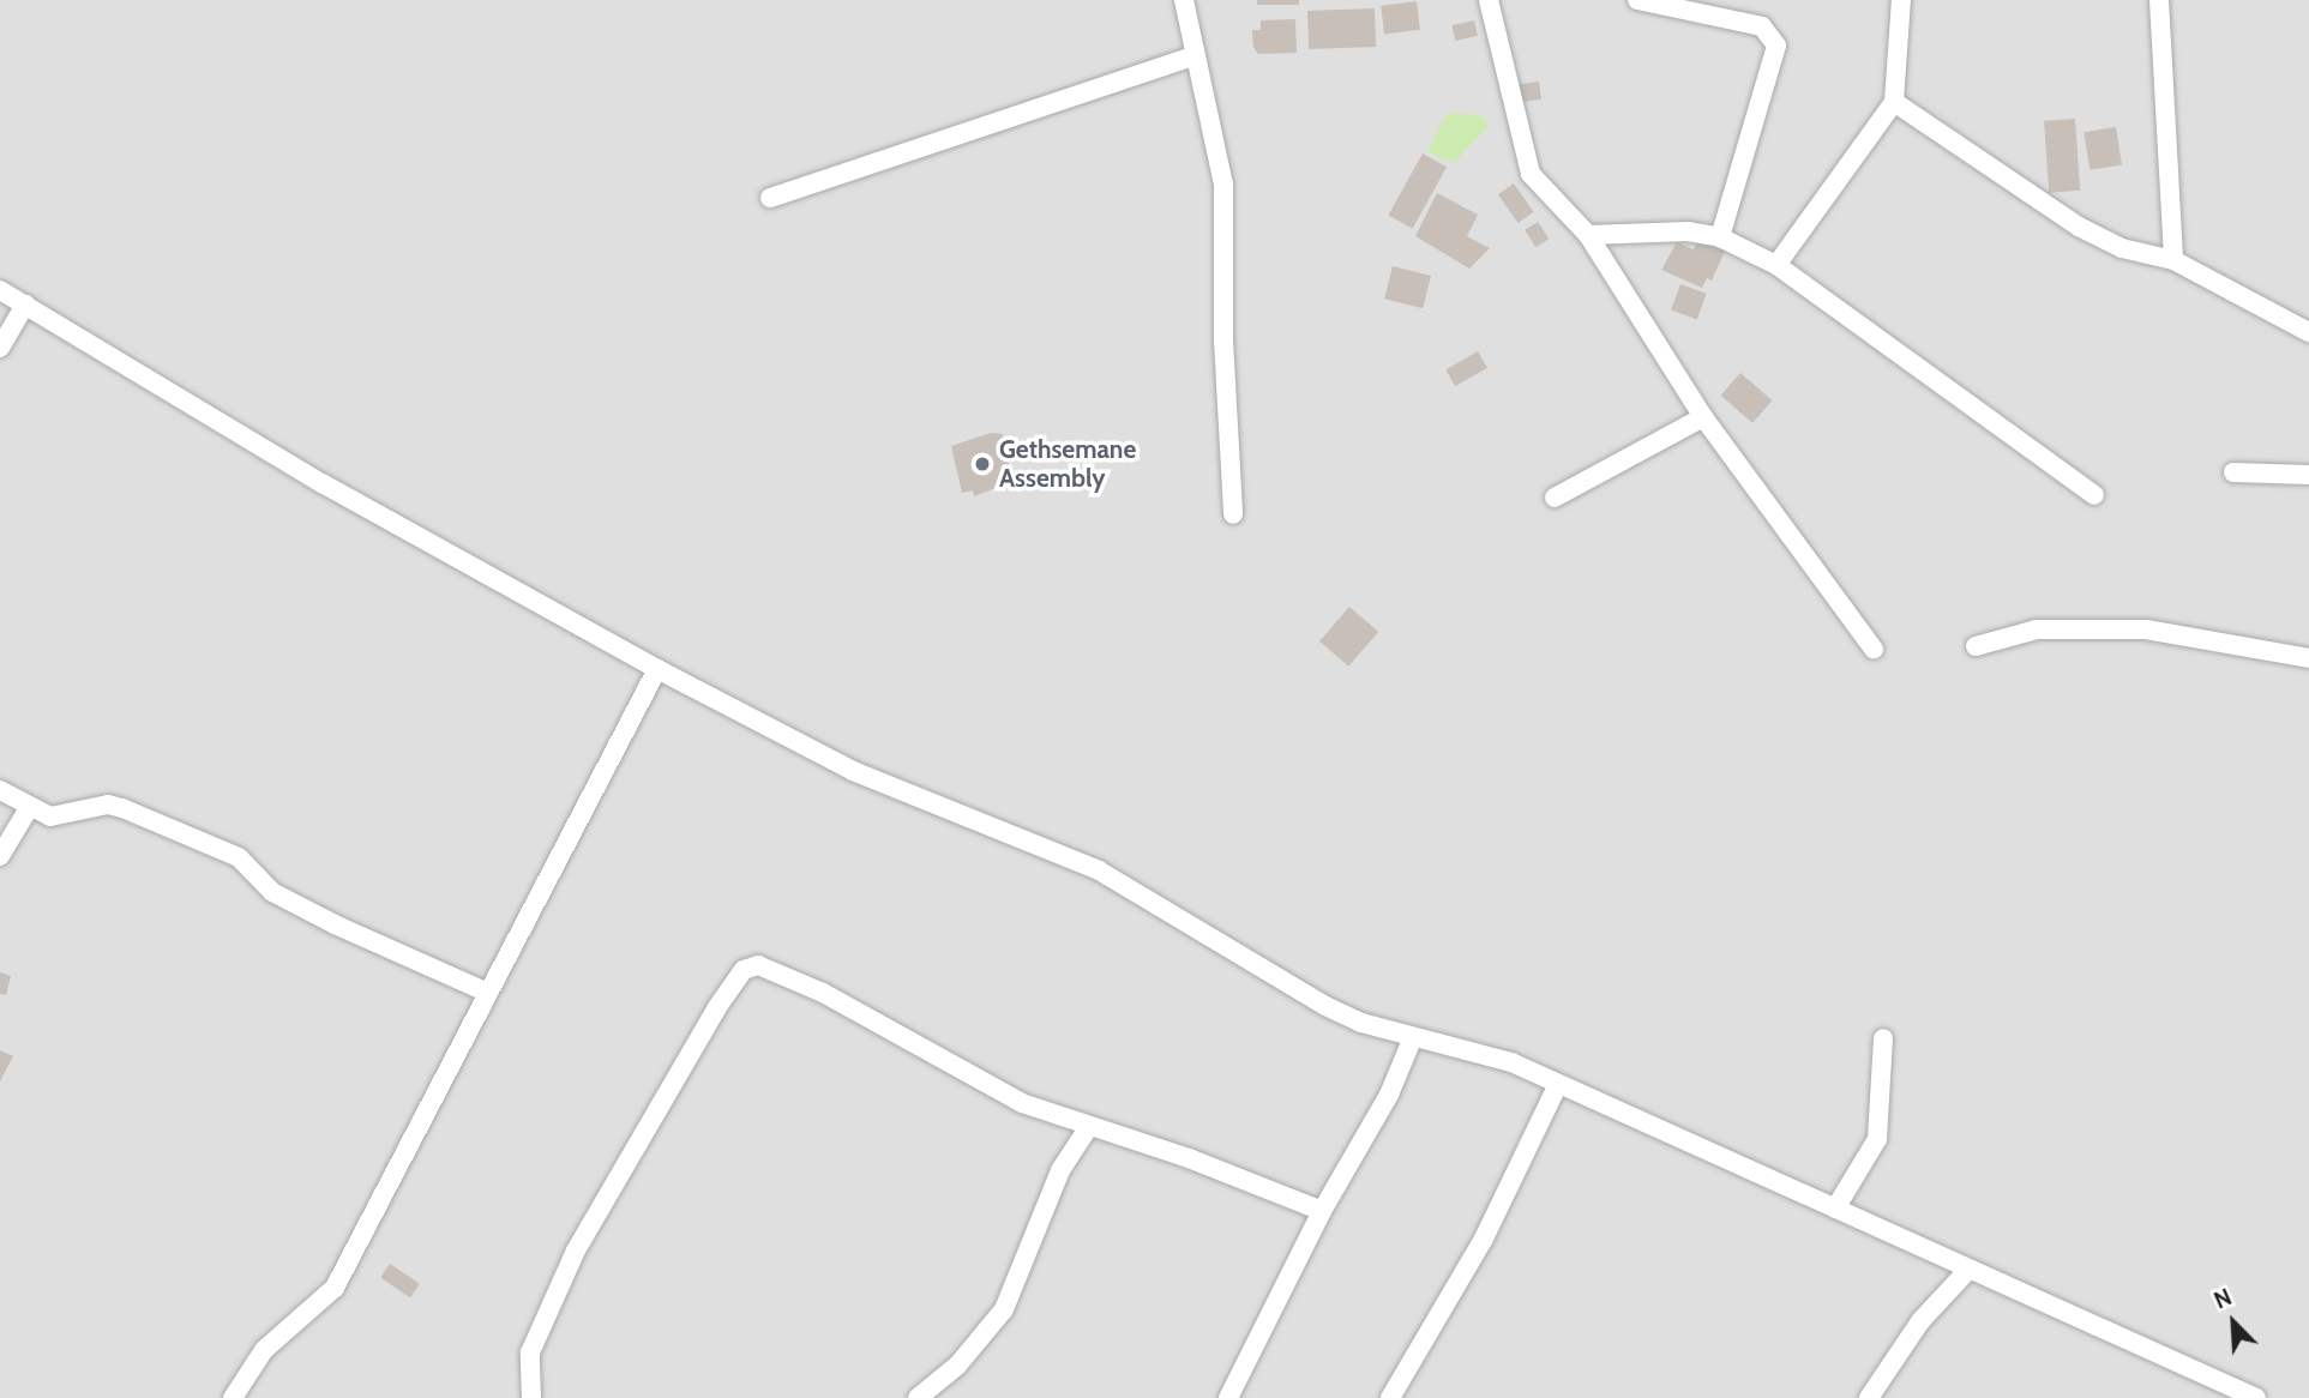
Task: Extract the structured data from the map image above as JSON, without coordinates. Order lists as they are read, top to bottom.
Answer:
{
  "places": ["Gethsemane Assembly"],
  "north": "top left"
}
